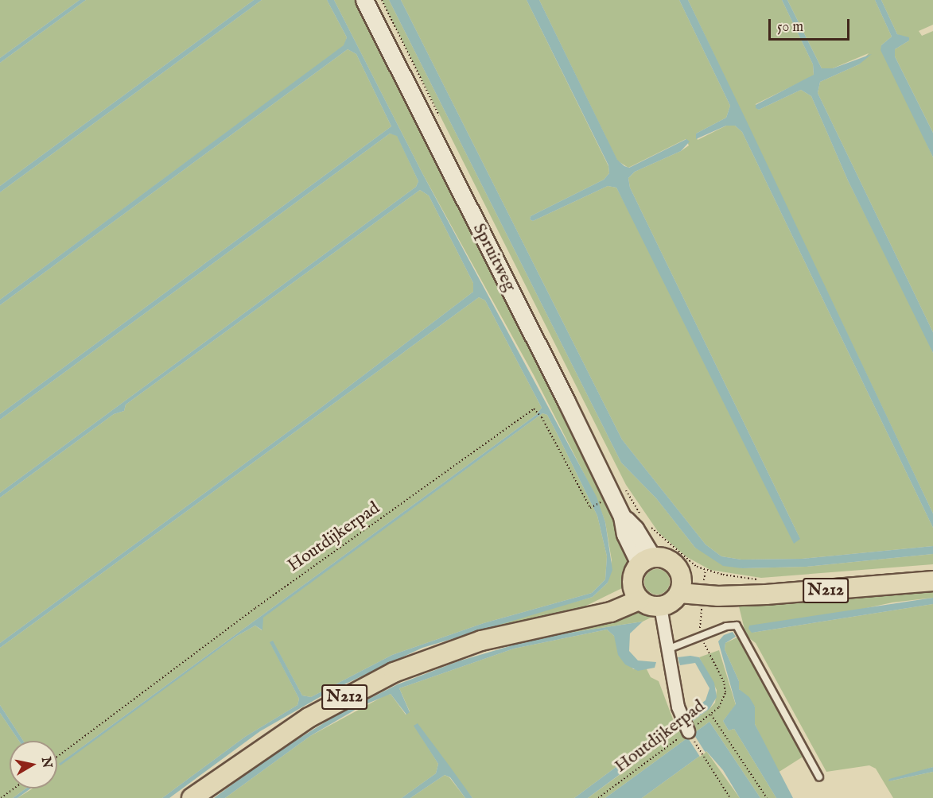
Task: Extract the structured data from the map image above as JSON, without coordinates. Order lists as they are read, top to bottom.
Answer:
{
  "streets": {
    "main road": ["Spruitweg", "N212"],
    "path": ["Houtdijkerpad"]
  },
  "crossings": [
    ["Spruitweg", "N212"]
  ],
  "scale_bar": "50 m",
  "north": "right"
}
